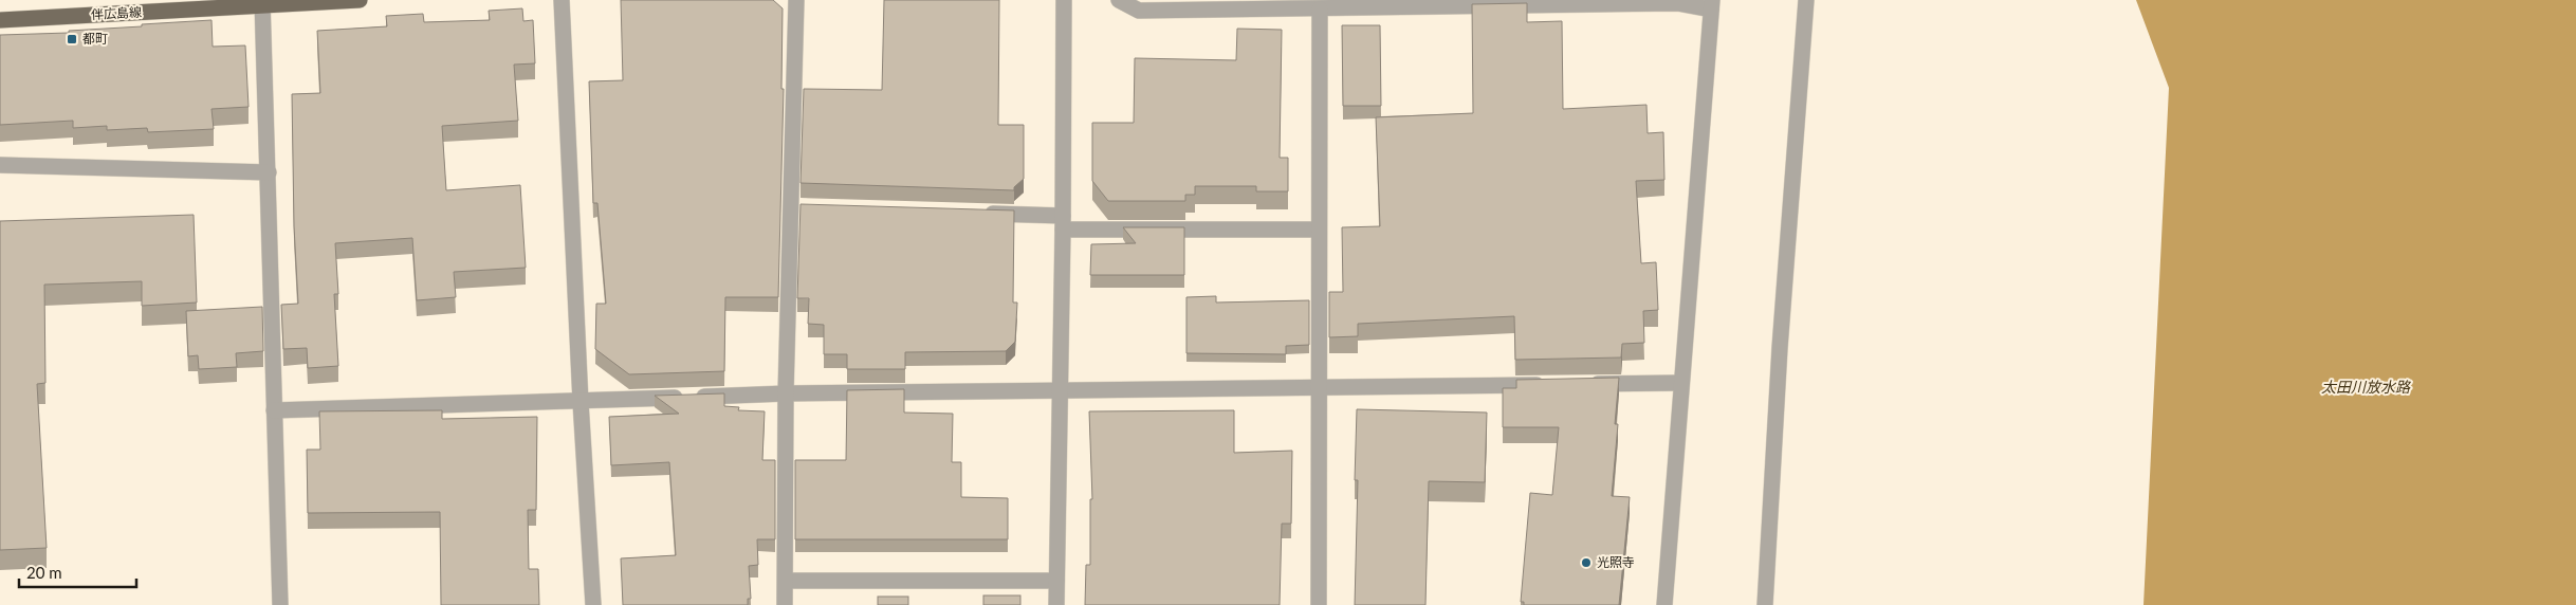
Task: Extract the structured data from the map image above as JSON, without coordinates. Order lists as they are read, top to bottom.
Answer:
{
  "streets": {
    "main road": ["伴広島線"]
  },
  "water": ["太田川放水路"],
  "places": {
    "transit": ["都町"],
    "other": ["光照寺"]
  },
  "scale_bar": "20 m"
}
